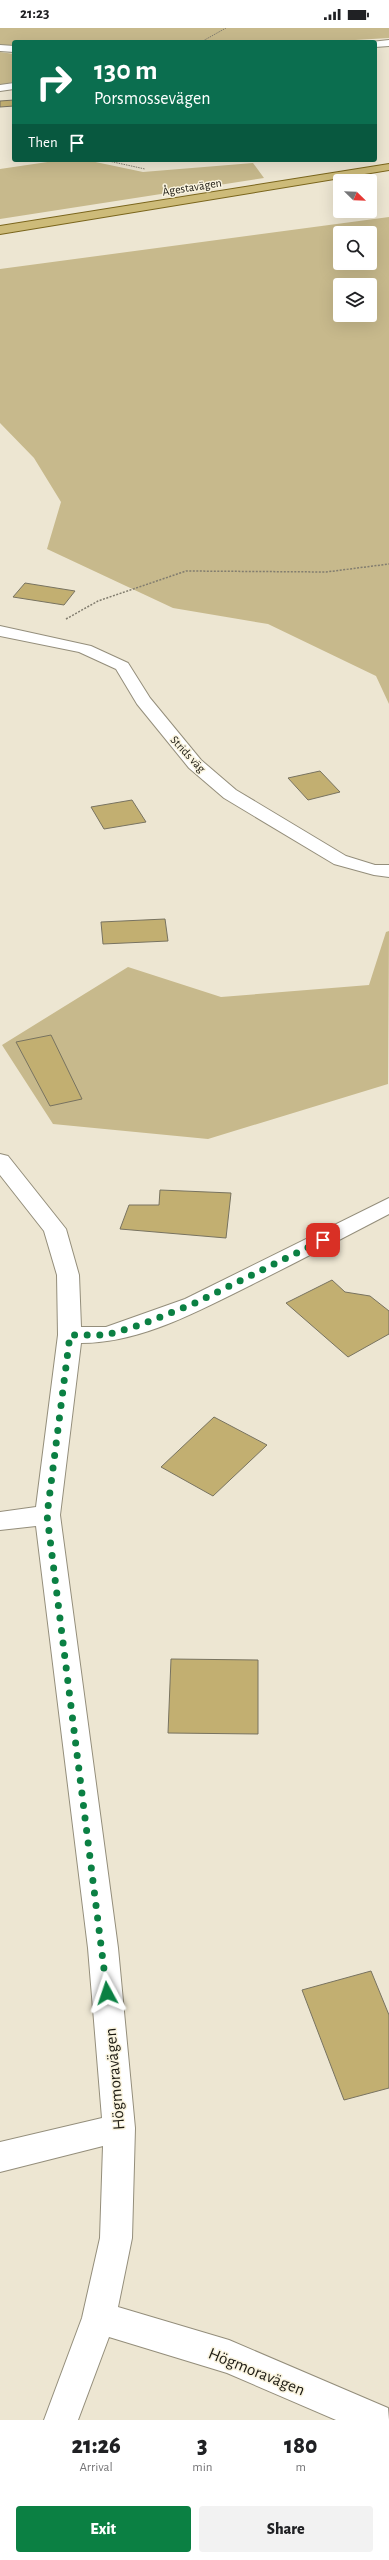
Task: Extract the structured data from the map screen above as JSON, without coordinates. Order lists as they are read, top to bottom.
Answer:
{
  "streets": {
    "main road": ["Ågestavägen"],
    "street": ["Strids väg", "Högmoravägen"]
  },
  "north": "bottom right",
  "page": {
    "status": "21:23",
    "turn": ["130 m", "Porsmossevägen"],
    "then": "Then",
    "eta": [
      "21:26",
      "Arrival",
      "3",
      "min",
      "180",
      "m"
    ],
    "buttons": ["Exit", "Share"]
  }
}
